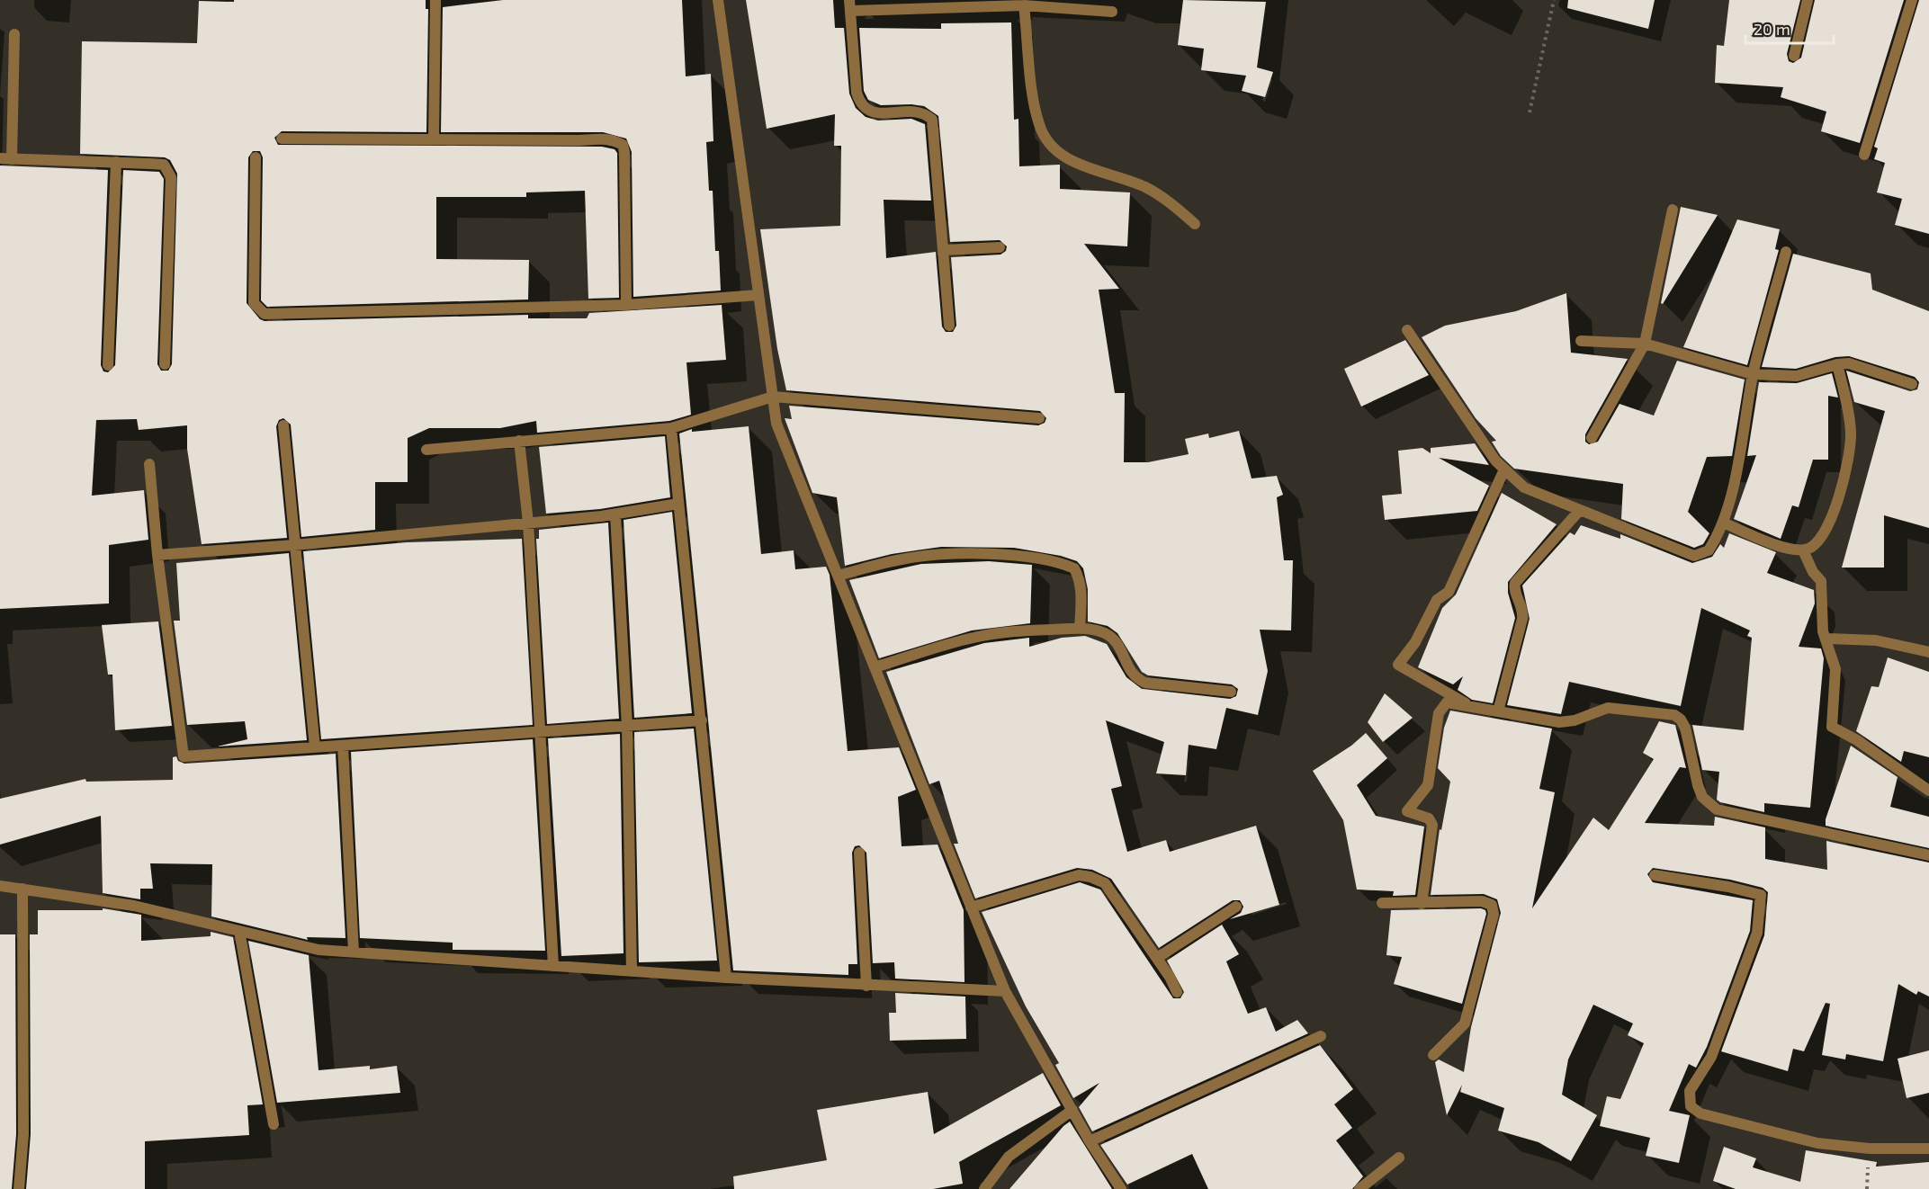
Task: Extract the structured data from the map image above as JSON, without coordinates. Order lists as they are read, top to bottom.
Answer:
{
  "scale_bar": "20 m"
}
